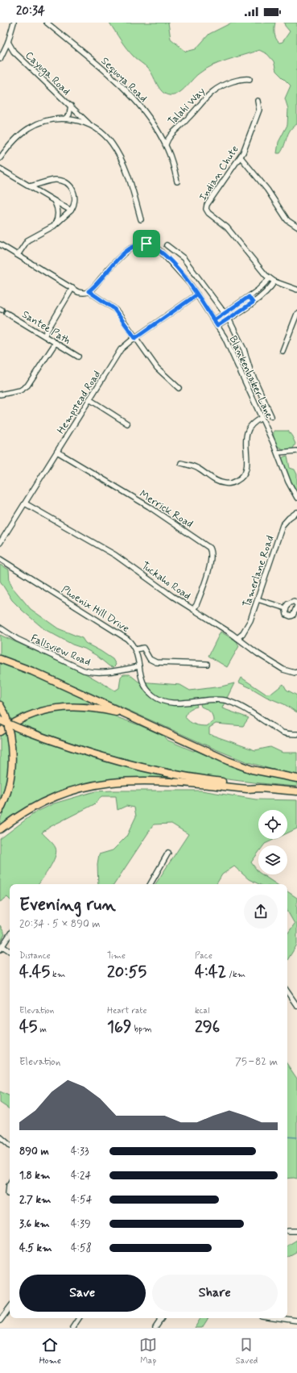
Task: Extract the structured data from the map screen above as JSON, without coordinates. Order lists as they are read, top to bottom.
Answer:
{
  "streets": {
    "street": [
      "Cayuga Road",
      "Sequoya Road",
      "Talahi Way",
      "Indian Chute",
      "Santee Path",
      "Blankenbaker Lane",
      "Hempstead Road",
      "Merrick Road",
      "Tamerlane Road",
      "Tuckaho Road",
      "Phoenix Hill Drive",
      "Fallsview Road"
    ]
  },
  "crossings": [
    ["Sequoya Road", "Talahi Way"],
    ["Blankenbaker Lane", "Hempstead Road"],
    ["Hempstead Road", "Merrick Road"],
    ["Hempstead Road", "Tuckaho Road"],
    ["Merrick Road", "Tuckaho Road"],
    ["Tamerlane Road", "Tuckaho Road"],
    ["Phoenix Hill Drive", "Fallsview Road"]
  ],
  "page": {
    "status": "20:34",
    "heading": ["Evening run", "20:34 · 5 × 890 m"],
    "stats": [
      ["Distance", "4.45 km"],
      ["Time", "20:55"],
      ["Pace", "4:42 /km"],
      ["Elevation", "45 m"],
      ["Heart rate", "169 bpm"],
      ["kcal", "296"]
    ],
    "chart": ["Elevation", "75–82 m"],
    "list": [
      {
        "name": "890 m",
        "note": "4:33"
      },
      {
        "name": "1.8 km",
        "note": "4:24"
      },
      {
        "name": "2.7 km",
        "note": "4:54"
      },
      {
        "name": "3.6 km",
        "note": "4:39"
      },
      {
        "name": "4.5 km",
        "note": "4:58"
      }
    ],
    "buttons": ["Save", "Share"],
    "tabs": ["Home", "Map", "Saved"]
  }
}
